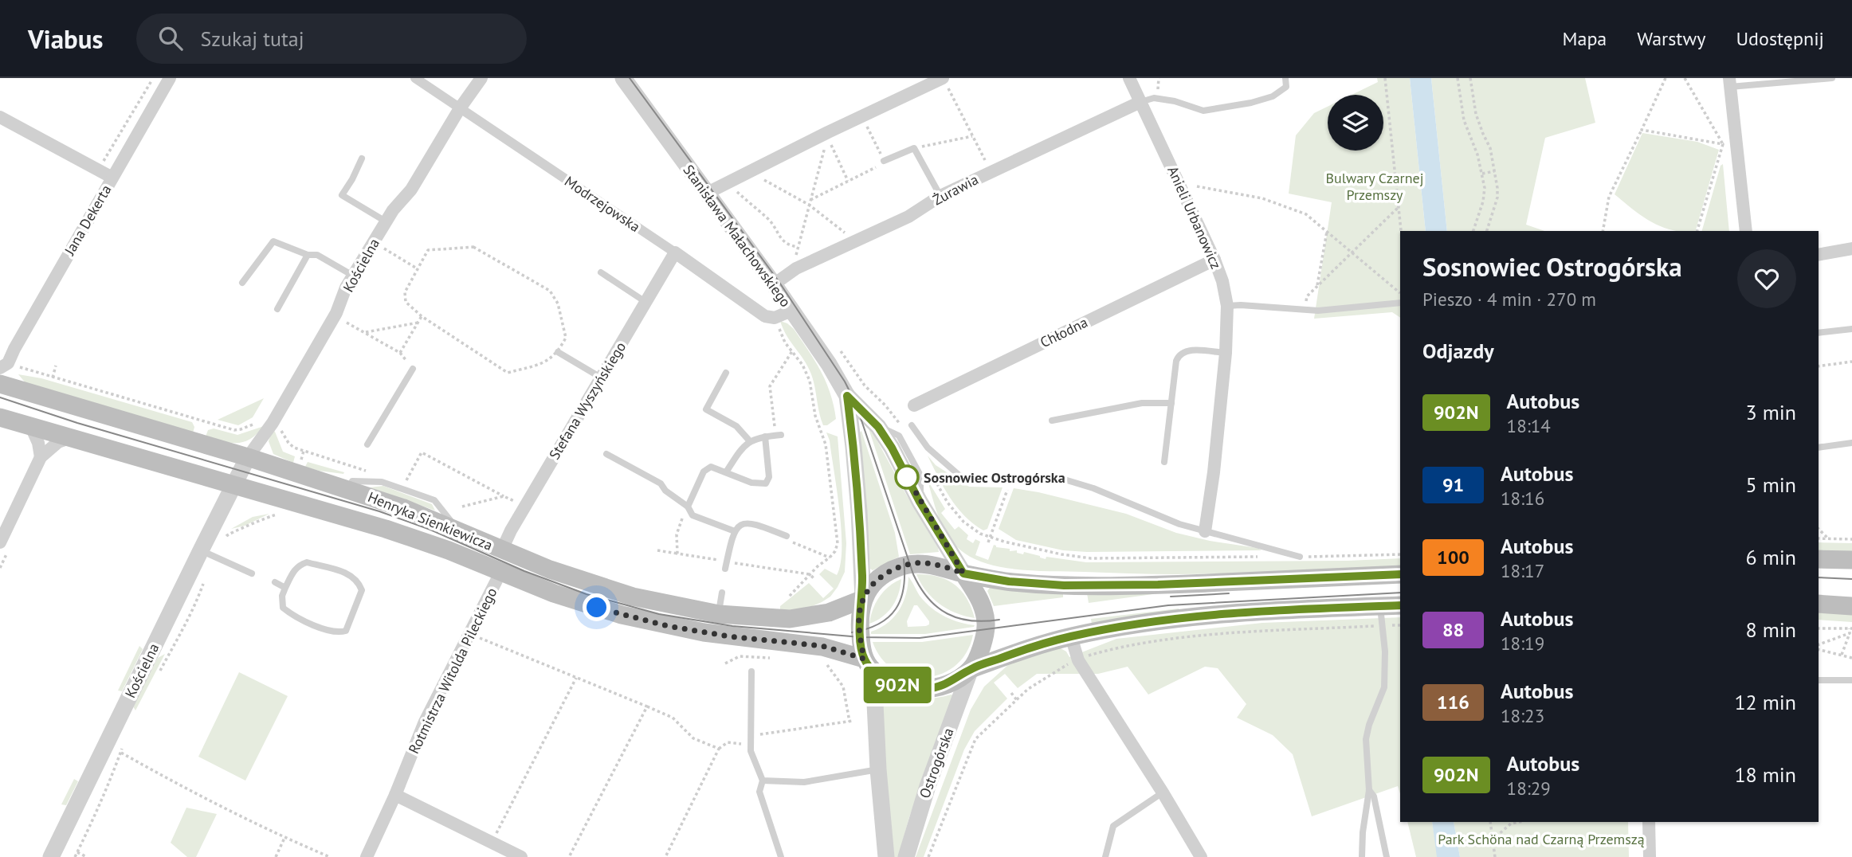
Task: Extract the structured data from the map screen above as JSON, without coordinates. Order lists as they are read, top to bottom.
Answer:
{
  "streets": {
    "main road": ["Henryka Sienkiewicza"],
    "street": [
      "Żurawia",
      "Modrzejowska",
      "Anieli Urbanowicz",
      "Jana Dekerta",
      "Stanisława Małachowskiego",
      "Kościelna",
      "Chłodna",
      "Stefana Wyszyńskiego",
      "Rotmistrza Witolda Pileckiego",
      "Ostrogórska"
    ]
  },
  "crossings": [
    ["Żurawia", "Anieli Urbanowicz"],
    ["Żurawia", "Stanisława Małachowskiego"],
    ["Modrzejowska", "Stanisława Małachowskiego"],
    ["Modrzejowska", "Kościelna"],
    ["Modrzejowska", "Stefana Wyszyńskiego"],
    ["Anieli Urbanowicz", "Chłodna"],
    ["Stanisława Małachowskiego", "Henryka Sienkiewicza"],
    ["Stanisława Małachowskiego", "Ostrogórska"],
    ["Kościelna", "Henryka Sienkiewicza"],
    ["Stefana Wyszyńskiego", "Henryka Sienkiewicza"],
    ["Henryka Sienkiewicza", "Rotmistrza Witolda Pileckiego"],
    ["Henryka Sienkiewicza", "Ostrogórska"]
  ],
  "parks": ["Bulwary Czarnej Przemszy", "Park Schöna nad Czarną Przemszą"],
  "places": ["Sosnowiec Ostrogórska"],
  "lines": ["bus line 902N"],
  "page": {
    "header": "Viabus",
    "search": "Szukaj tutaj",
    "nav": ["Mapa", "Warstwy", "Udostępnij"],
    "on_map": "902N",
    "heading": [
      ["Sosnowiec Ostrogórska", "Pieszo · 4 min · 270 m"],
      "Odjazdy"
    ],
    "list": [
      {
        "mark": "902N",
        "name": "Autobus",
        "note": "18:14",
        "value": "3 min"
      },
      {
        "mark": "91",
        "name": "Autobus",
        "note": "18:16",
        "value": "5 min"
      },
      {
        "mark": "100",
        "name": "Autobus",
        "note": "18:17",
        "value": "6 min"
      },
      {
        "mark": "88",
        "name": "Autobus",
        "note": "18:19",
        "value": "8 min"
      },
      {
        "mark": "116",
        "name": "Autobus",
        "note": "18:23",
        "value": "12 min"
      },
      {
        "mark": "902N",
        "name": "Autobus",
        "note": "18:29",
        "value": "18 min"
      }
    ]
  }
}
